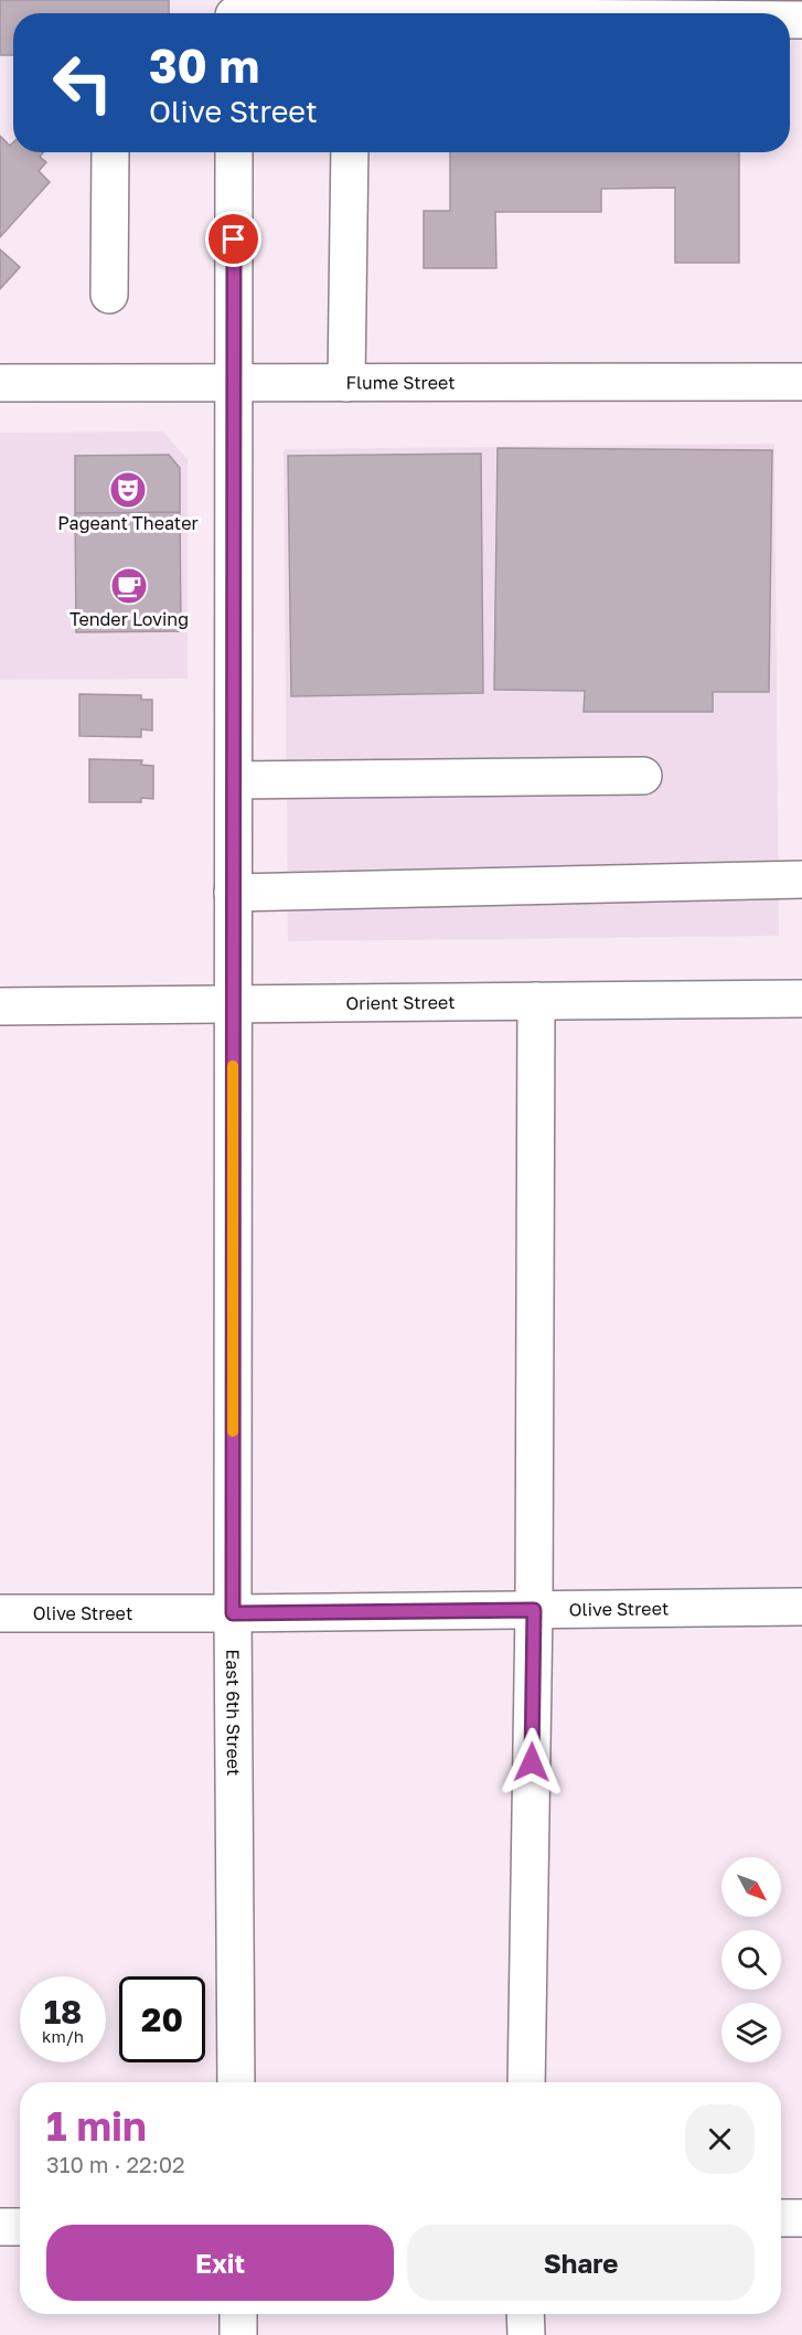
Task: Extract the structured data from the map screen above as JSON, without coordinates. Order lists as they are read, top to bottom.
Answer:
{
  "streets": {
    "street": [
      "Flume Street",
      "Orient Street",
      "Olive Street",
      "East 6th Street"
    ]
  },
  "crossings": [
    ["Flume Street", "East 6th Street"],
    ["Orient Street", "East 6th Street"],
    ["Olive Street", "East 6th Street"]
  ],
  "places": {
    "theatre": ["Pageant Theater"],
    "cafe": ["Tender Loving"]
  },
  "north": "bottom right",
  "page": {
    "turn": ["30 m", "Olive Street"],
    "speed": "18 km/h",
    "limit": "20",
    "heading": ["1 min", "310 m · 22:02"],
    "buttons": ["Exit", "Share"]
  }
}
